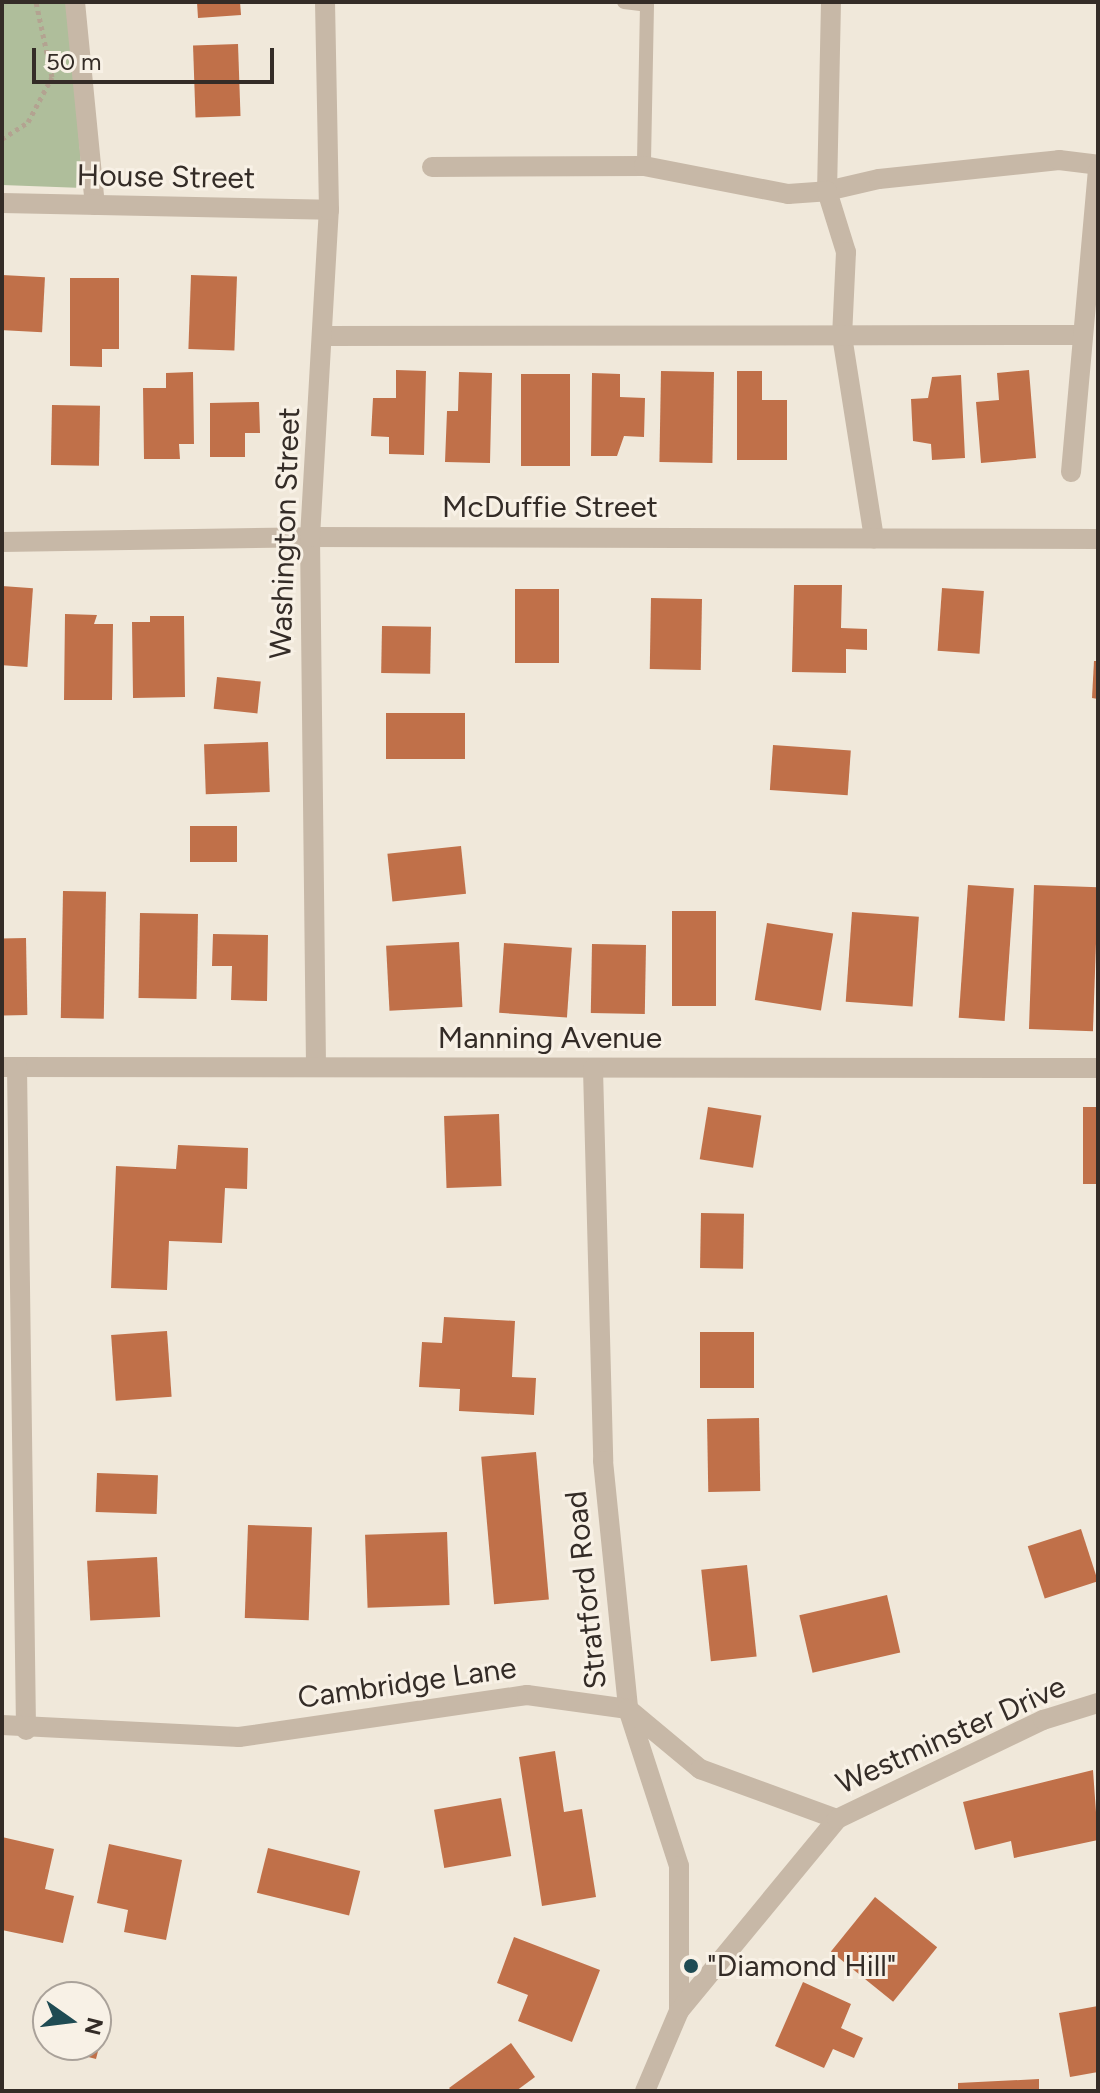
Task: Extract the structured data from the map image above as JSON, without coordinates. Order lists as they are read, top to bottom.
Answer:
{
  "streets": {
    "street": [
      "House Street",
      "McDuffie Street",
      "Washington Street",
      "Manning Avenue",
      "Stratford Road",
      "Cambridge Lane",
      "Westminster Drive"
    ]
  },
  "crossings": [
    ["House Street", "Washington Street"],
    ["McDuffie Street", "Washington Street"],
    ["Washington Street", "Manning Avenue"],
    ["Manning Avenue", "Stratford Road"],
    ["Stratford Road", "Cambridge Lane"],
    ["Stratford Road", "Westminster Drive"]
  ],
  "places": ["\"Diamond Hill\""],
  "scale_bar": "50 m",
  "north": "right"
}
